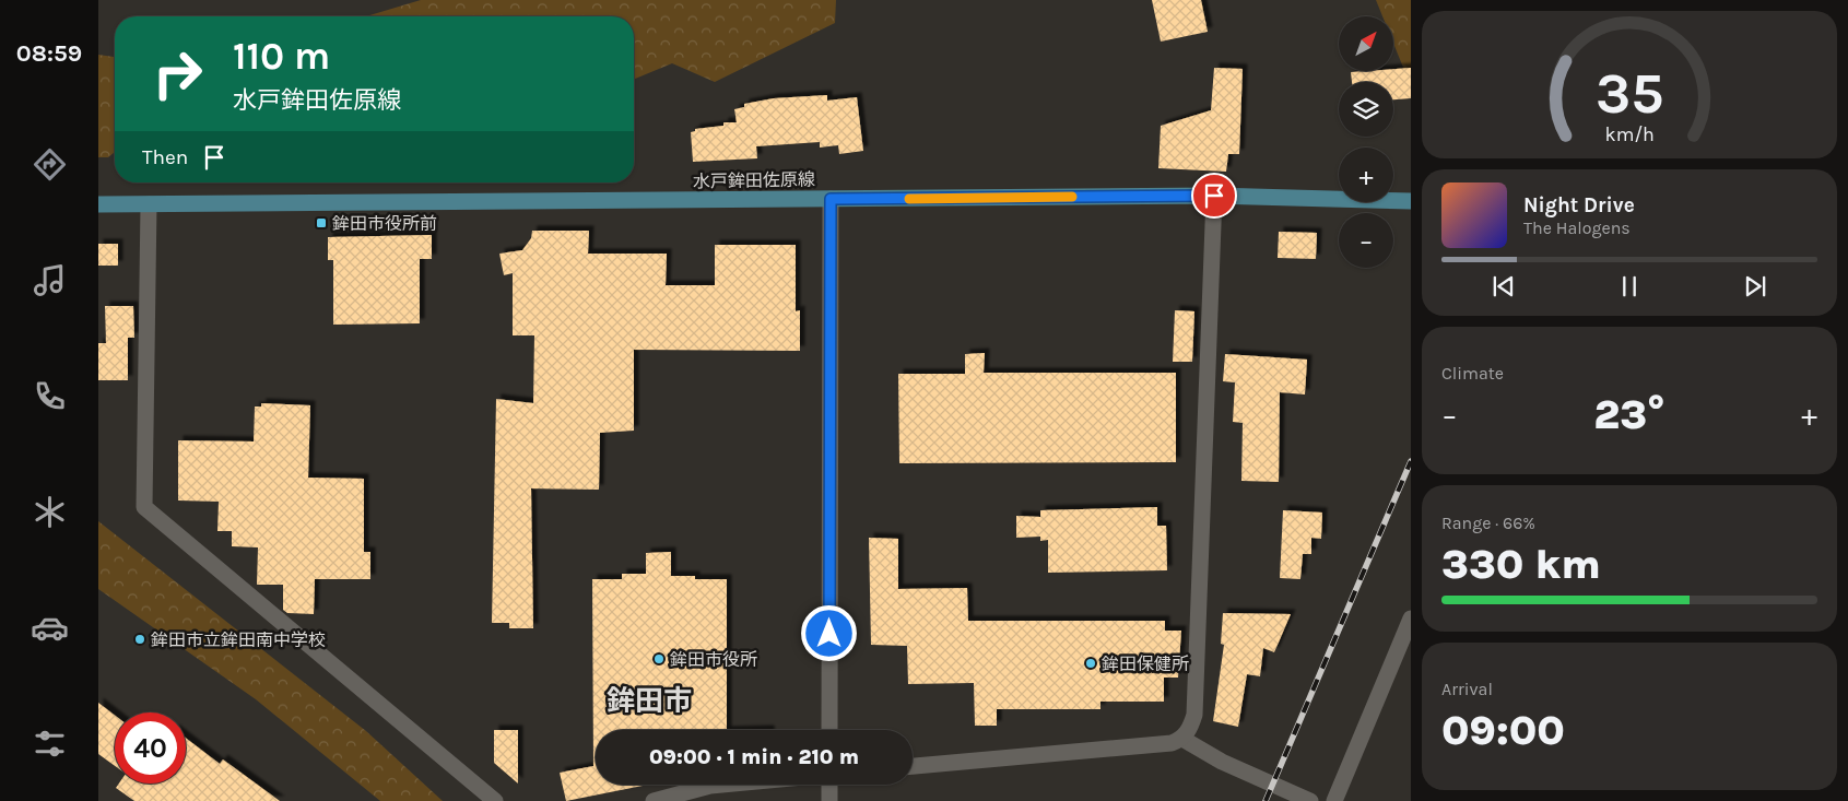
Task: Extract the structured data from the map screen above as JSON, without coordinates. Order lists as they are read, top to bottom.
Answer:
{
  "streets": {
    "main road": ["水戸鉾田佐原線"]
  },
  "districts": ["鉾田市"],
  "places": {
    "transit": ["鉾田市役所前"],
    "other": ["鉾田市立鉾田南中学校", "鉾田市役所", "鉾田保健所"]
  },
  "north": "top right",
  "page": {
    "tabs": "08:59",
    "map_buttons": ["+", "−"],
    "turn": ["110 m", "水戸鉾田佐原線"],
    "then": "Then",
    "song": ["Night Drive", "The Halogens"],
    "tile": [
      "Climate",
      ["Range · 66%", "330 km"],
      ["Arrival", "09:00"]
    ],
    "heat": ["−", "23°", "+"],
    "limit": "40",
    "trip": "09:00 · 1 min · 210 m",
    "gauge": ["35", "km/h"]
  }
}
